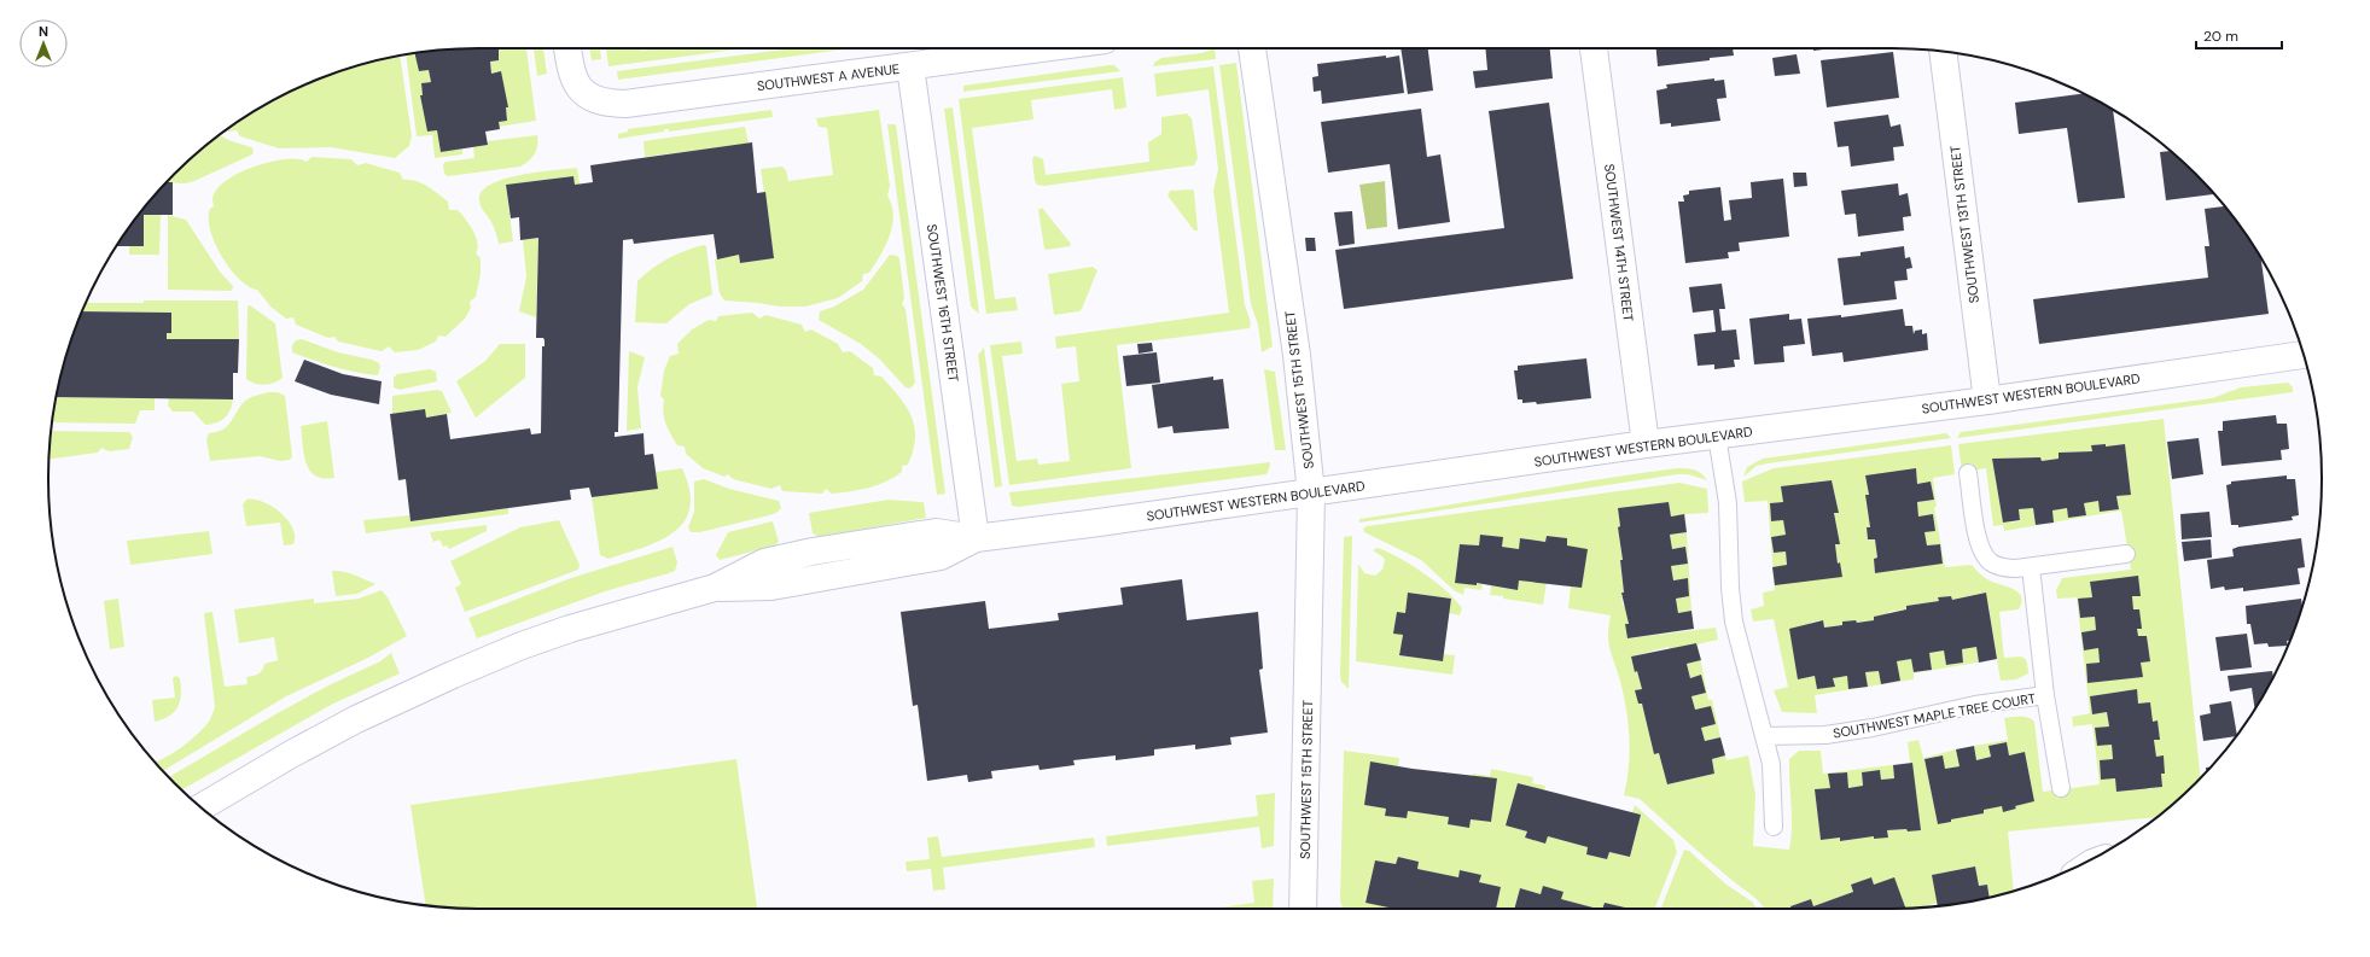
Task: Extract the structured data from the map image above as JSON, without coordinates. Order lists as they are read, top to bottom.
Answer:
{
  "streets": {
    "main road": [
      "SOUTHWEST A AVENUE",
      "SOUTHWEST 13TH STREET",
      "SOUTHWEST 14TH STREET",
      "SOUTHWEST 16TH STREET",
      "SOUTHWEST 15TH STREET",
      "SOUTHWEST WESTERN BOULEVARD"
    ],
    "lane": ["SOUTHWEST MAPLE TREE COURT"]
  },
  "crossings": [
    ["SOUTHWEST A AVENUE", "SOUTHWEST 16TH STREET"],
    ["SOUTHWEST 13TH STREET", "SOUTHWEST WESTERN BOULEVARD"],
    ["SOUTHWEST 14TH STREET", "SOUTHWEST WESTERN BOULEVARD"],
    ["SOUTHWEST 16TH STREET", "SOUTHWEST WESTERN BOULEVARD"],
    ["SOUTHWEST 15TH STREET", "SOUTHWEST WESTERN BOULEVARD"]
  ],
  "scale_bar": "20 m",
  "north": "top"
}
